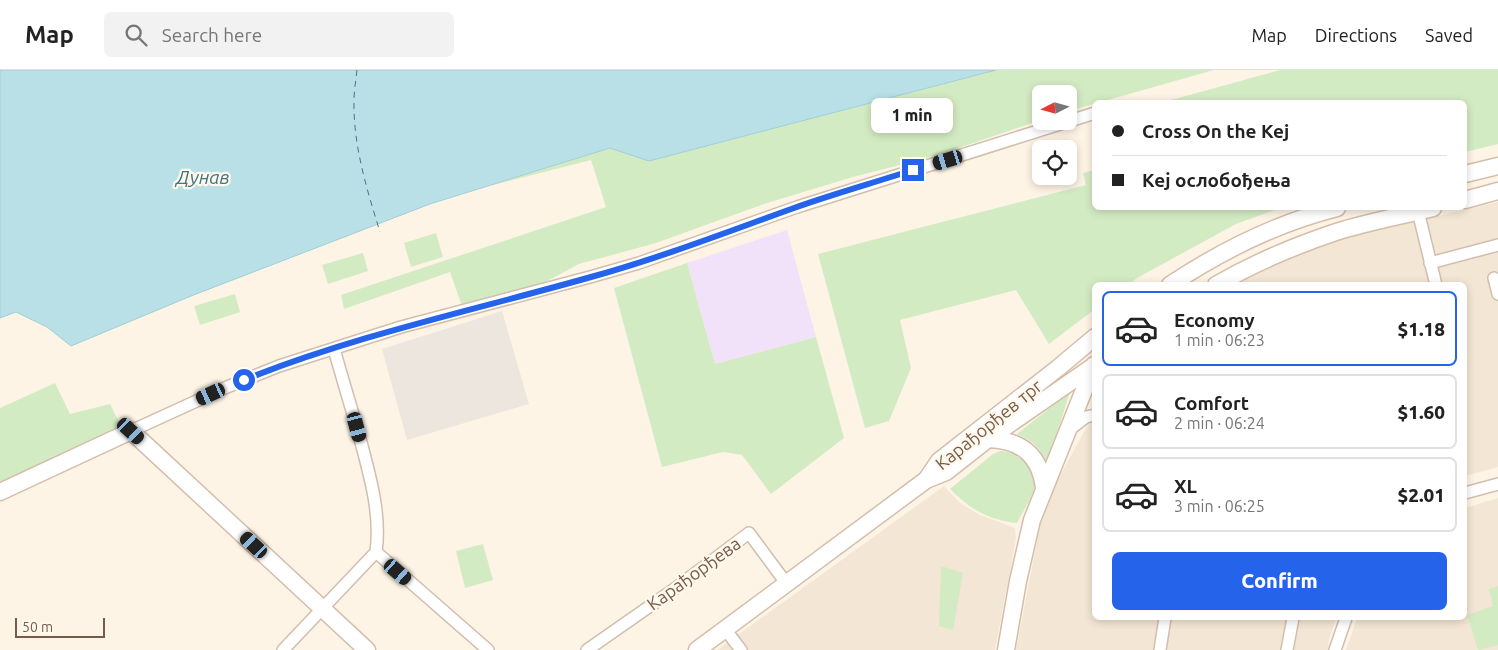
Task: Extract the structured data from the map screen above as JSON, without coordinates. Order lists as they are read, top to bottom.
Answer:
{
  "streets": {
    "main road": ["Карађорђев трг"],
    "street": ["Карађорђева"]
  },
  "water": ["Дунав"],
  "scale_bar": "50 m",
  "north": "left",
  "page": {
    "header": "Map",
    "search": "Search here",
    "nav": ["Map", "Directions", "Saved"],
    "bubble": "1 min",
    "banner": ["Cross On the Kej", "Кеј ослобођења"],
    "list": [
      {
        "name": "Economy",
        "note": "1 min · 06:23",
        "value": "$1.18"
      },
      {
        "name": "Comfort",
        "note": "2 min · 06:24",
        "value": "$1.60"
      },
      {
        "name": "XL",
        "note": "3 min · 06:25",
        "value": "$2.01"
      }
    ],
    "buttons": "Confirm",
    "scale": "50 m"
  }
}
